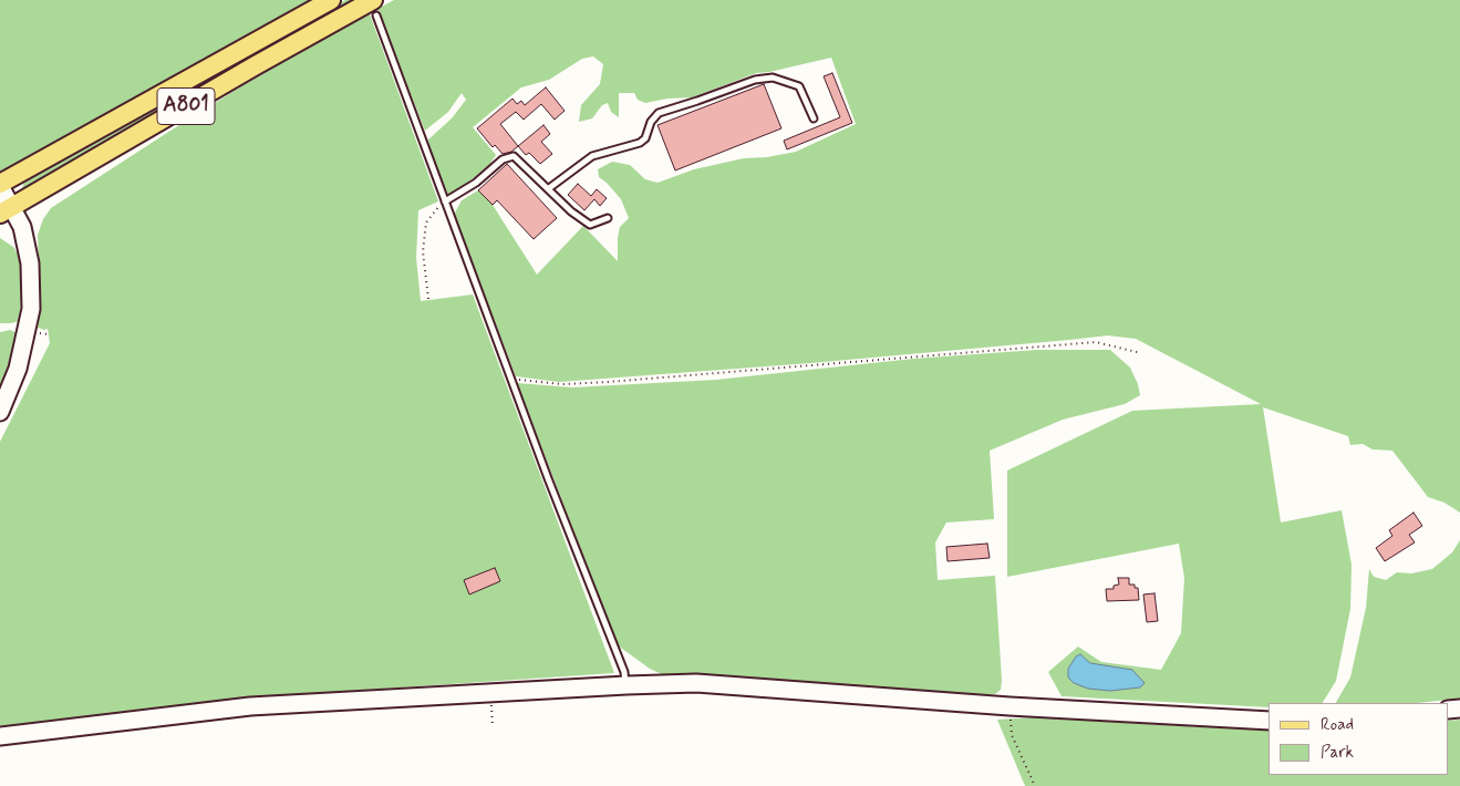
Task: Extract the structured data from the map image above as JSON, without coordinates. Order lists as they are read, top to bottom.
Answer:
{
  "streets": {
    "main road": ["A801"]
  },
  "legend": ["Road", "Park"]
}
